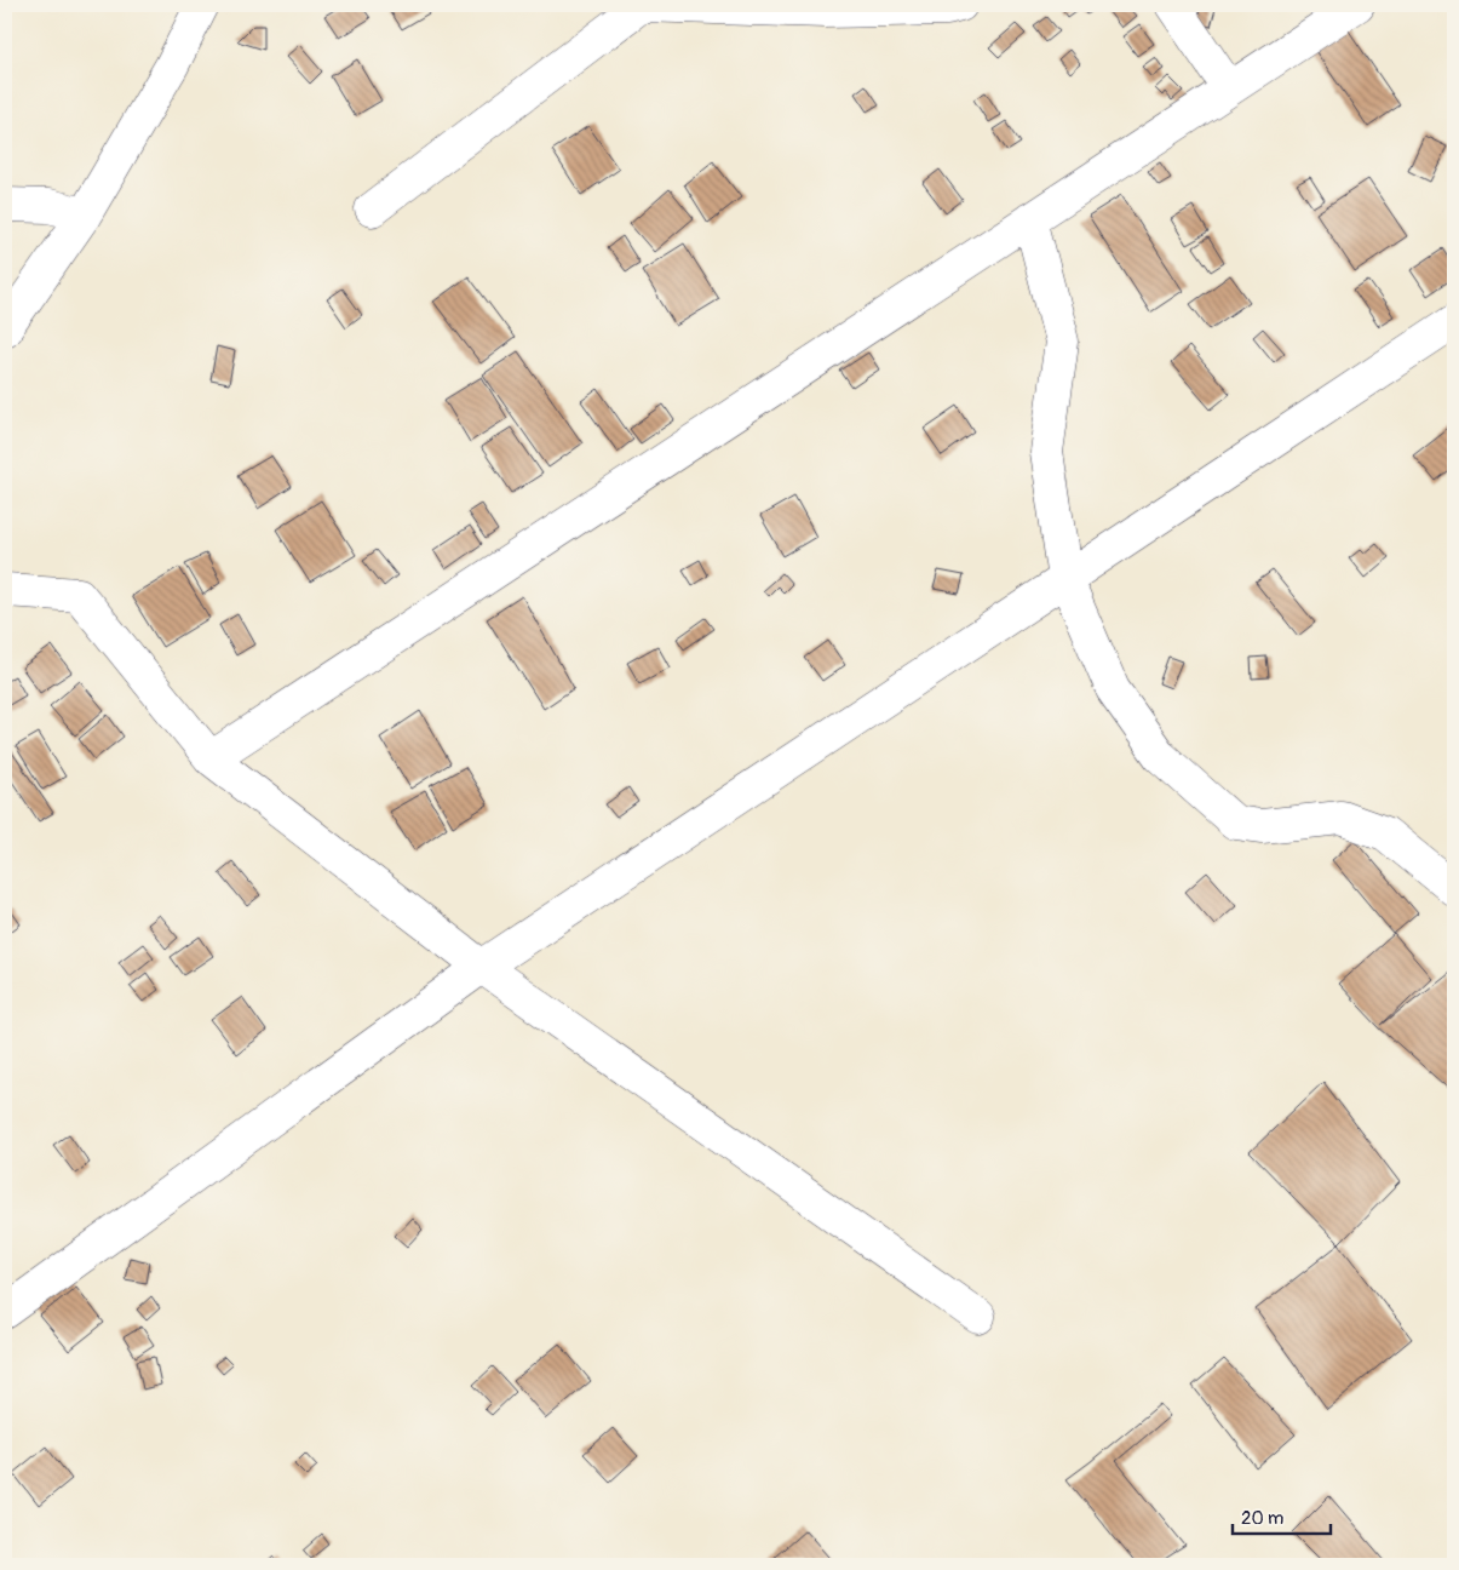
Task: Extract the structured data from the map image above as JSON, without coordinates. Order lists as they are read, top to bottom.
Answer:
{
  "scale_bar": "20 m"
}
